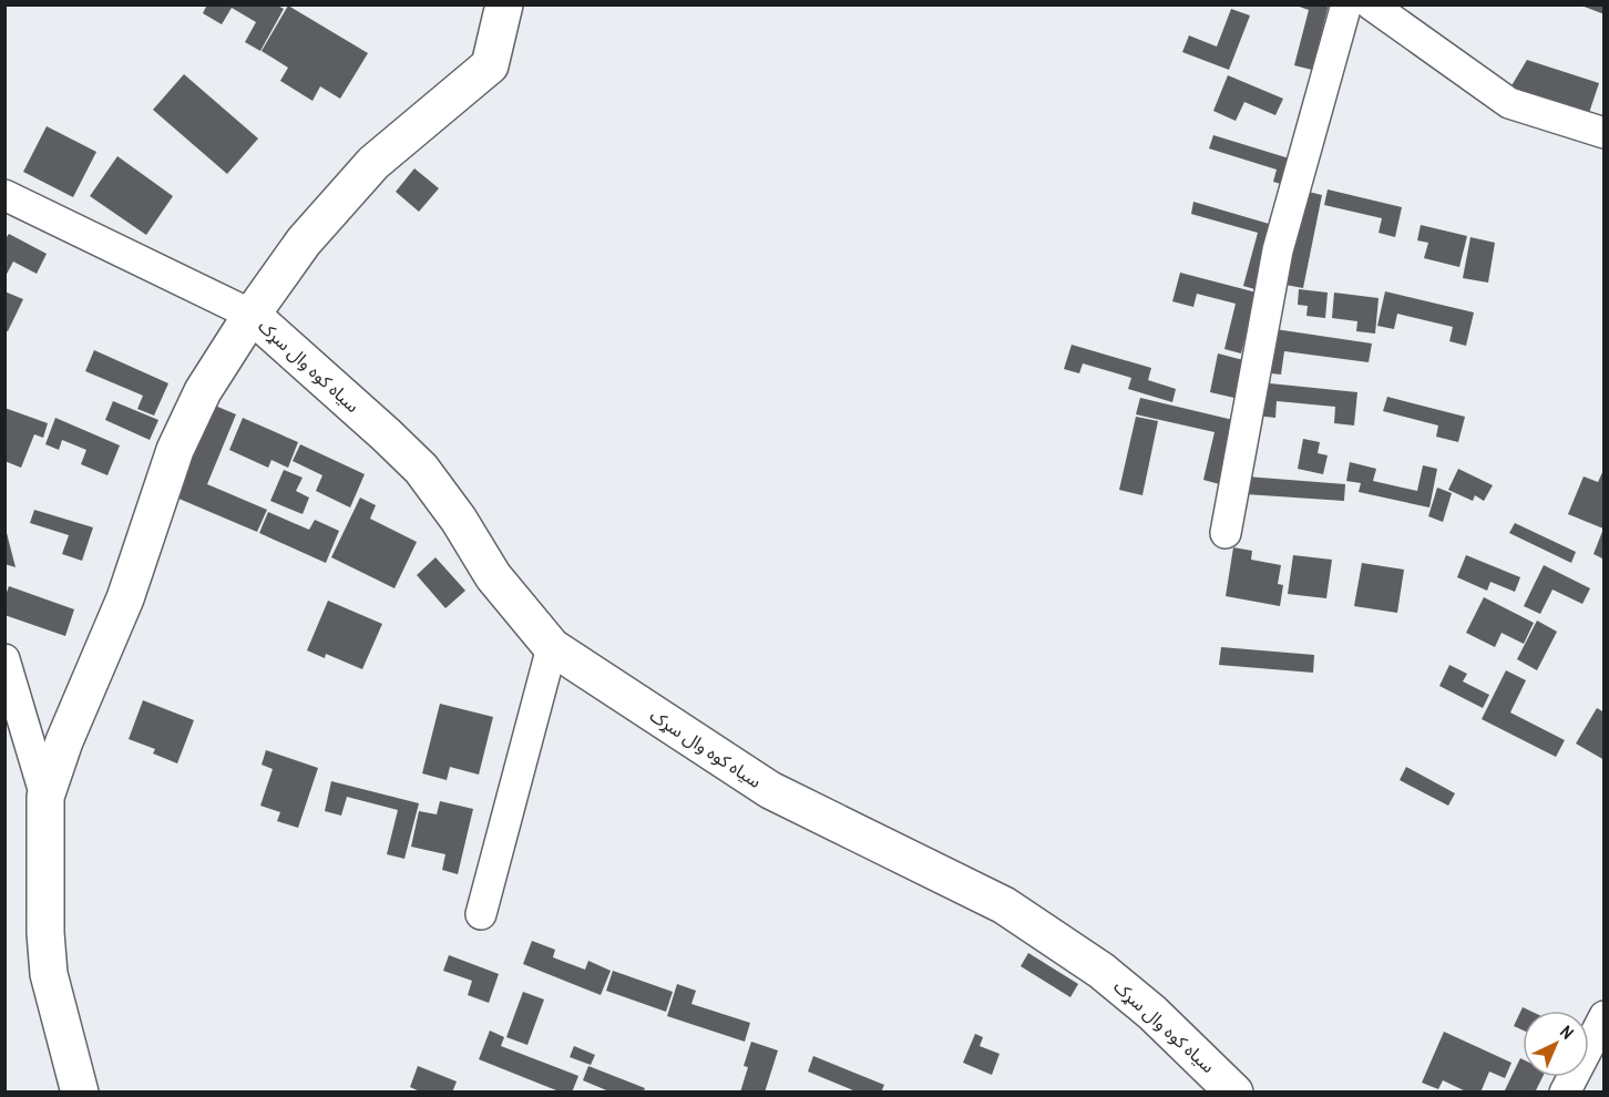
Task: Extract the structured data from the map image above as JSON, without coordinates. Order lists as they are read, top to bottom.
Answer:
{
  "streets": {
    "street": ["سیاه کوه وال سړک"]
  },
  "north": "top right"
}
